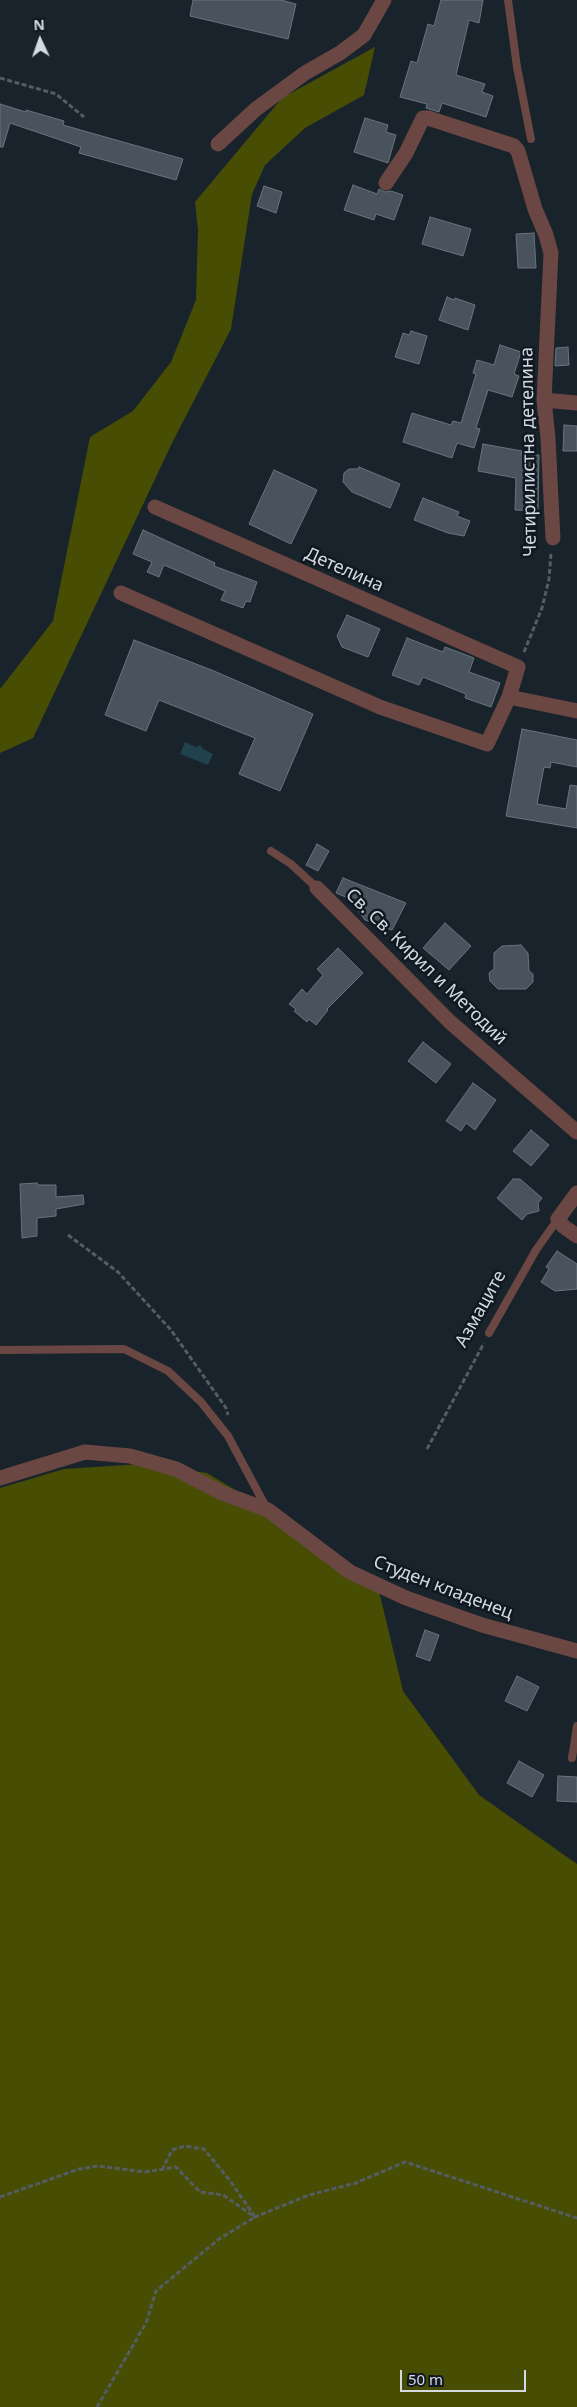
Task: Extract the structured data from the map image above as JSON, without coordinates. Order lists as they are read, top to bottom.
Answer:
{
  "streets": {
    "street": [
      "Четирилистна детелина",
      "Детелина",
      "Св. Св. Кирил и Методий",
      "Азмаците",
      "Студен кладенец"
    ]
  },
  "crossings": [
    ["Четирилистна детелина", "Детелина"]
  ],
  "scale_bar": "50 m",
  "north": "top"
}
